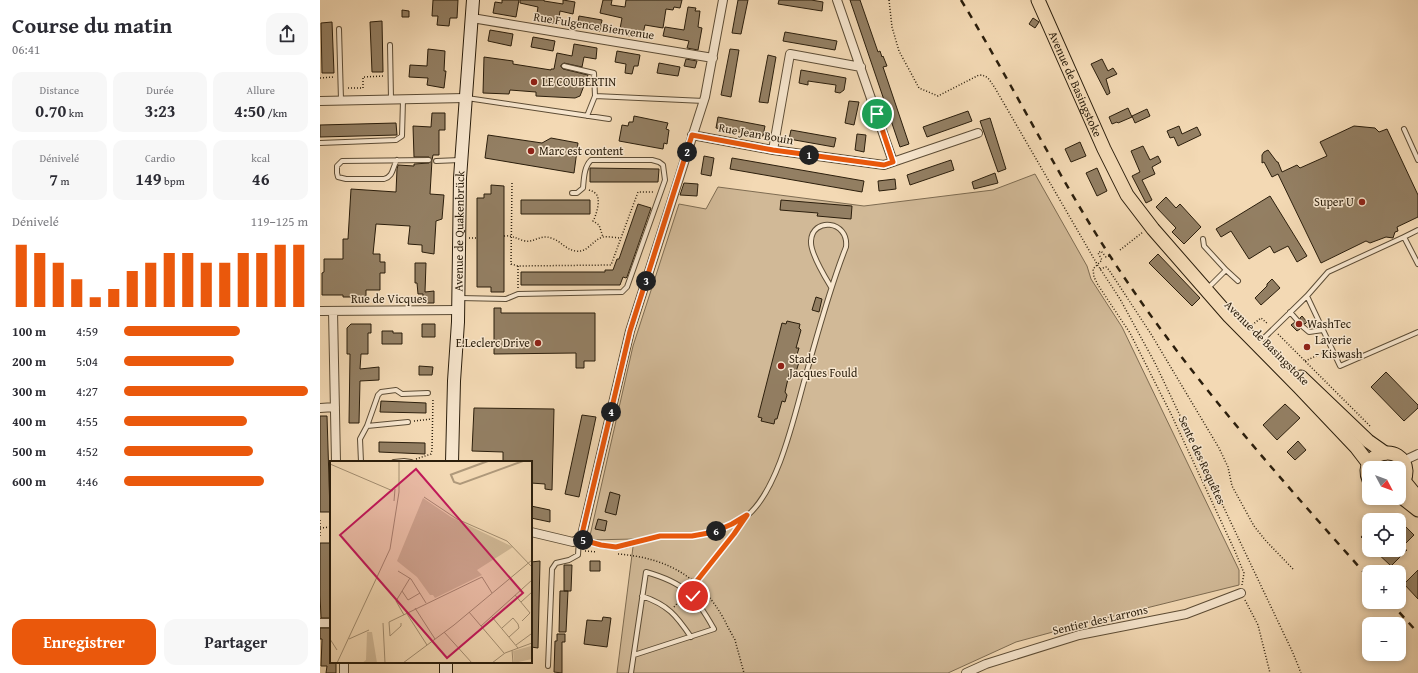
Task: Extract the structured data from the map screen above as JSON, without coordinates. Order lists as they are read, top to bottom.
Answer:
{
  "streets": {
    "main road": ["Avenue de Basingstoke", "Avenue de Quakenbrück"],
    "street": [
      "Rue Fulgence Bienvenue",
      "Rue Jean Bouin",
      "Rue de Vicques",
      "Sentier des Larrons"
    ],
    "path": ["Sente des Requêtes"]
  },
  "crossings": [
    ["Rue Fulgence Bienvenue", "Avenue de Quakenbrück"],
    ["Avenue de Quakenbrück", "Rue de Vicques"],
    ["Sente des Requêtes", "Sentier des Larrons"]
  ],
  "places": [
    "LE COUBERTIN",
    "Marc est content",
    "Super U",
    "WashTec",
    "E.Leclerc Drive",
    "Laverie - Kiswash",
    "Stade Jacques Fould"
  ],
  "north": "bottom right",
  "page": {
    "heading": ["Course du matin", "06:41"],
    "stats": [
      ["Distance", "0.70 km"],
      ["Durée", "3:23"],
      ["Allure", "4:50 /km"],
      ["Dénivelé", "7 m"],
      ["Cardio", "149 bpm"],
      ["kcal", "46"]
    ],
    "pins": [
      "2",
      "1",
      "3",
      "4",
      "6",
      "5"
    ],
    "chart": ["Dénivelé", "119–125 m"],
    "list": [
      {
        "name": "100 m",
        "note": "4:59"
      },
      {
        "name": "200 m",
        "note": "5:04"
      },
      {
        "name": "300 m",
        "note": "4:27"
      },
      {
        "name": "400 m",
        "note": "4:55"
      },
      {
        "name": "500 m",
        "note": "4:52"
      },
      {
        "name": "600 m",
        "note": "4:46"
      }
    ],
    "map_buttons": ["+", "−"],
    "buttons": ["Enregistrer", "Partager"]
  }
}
